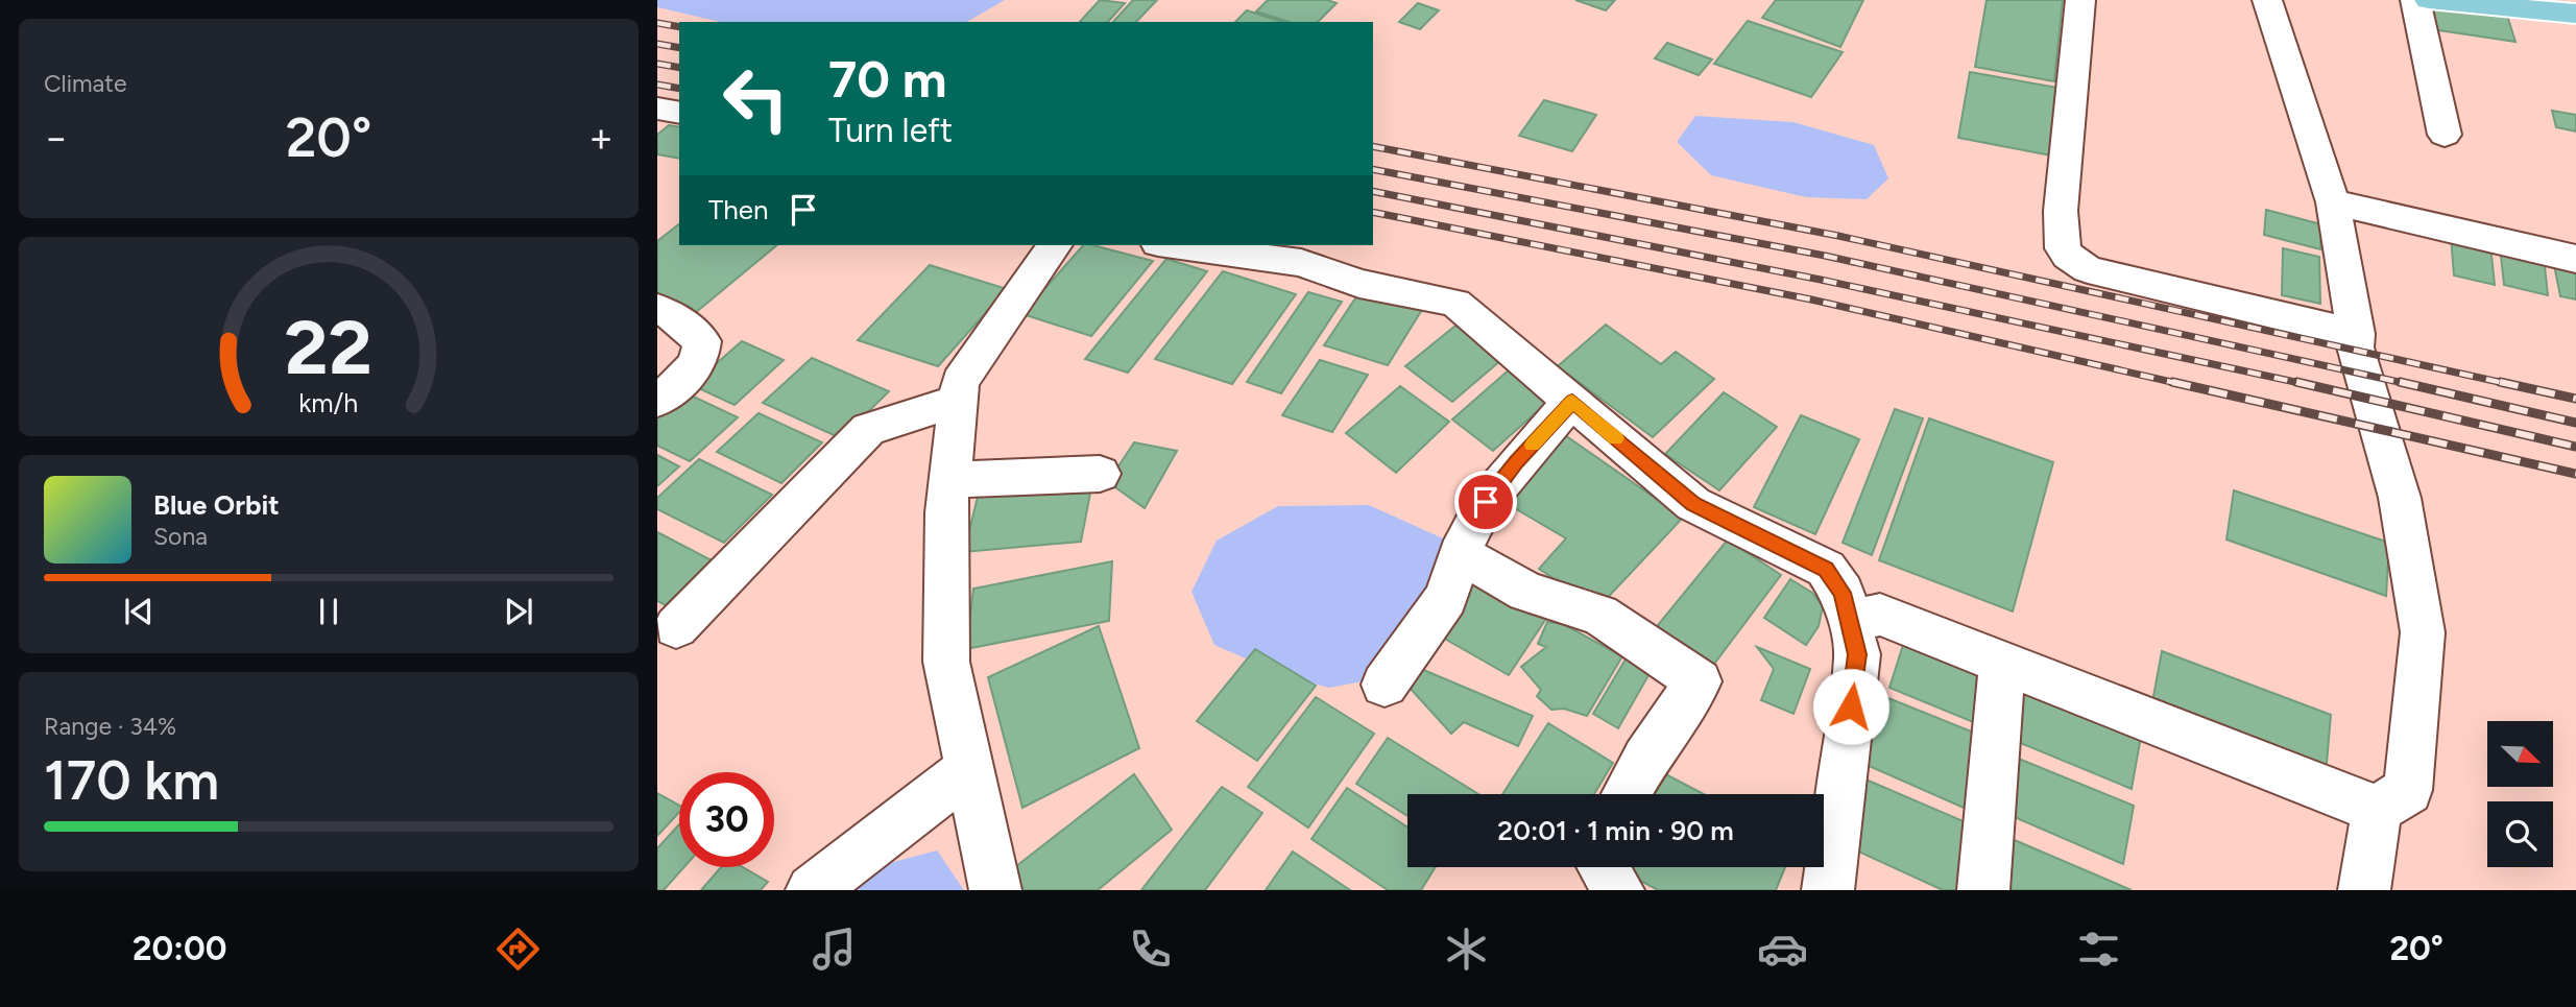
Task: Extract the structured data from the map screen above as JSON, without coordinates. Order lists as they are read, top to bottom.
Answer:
{
  "north": "bottom right",
  "page": {
    "tile": [
      "Climate",
      ["Range · 34%", "170 km"]
    ],
    "turn": ["70 m", "Turn left"],
    "heat": ["−", "20°", "+"],
    "then": "Then",
    "song": ["Blue Orbit", "Sona"],
    "limit": "30",
    "trip": "20:01 · 1 min · 90 m",
    "tabs": ["20:00", "20°"],
    "gauge": ["22", "km/h"]
  }
}
